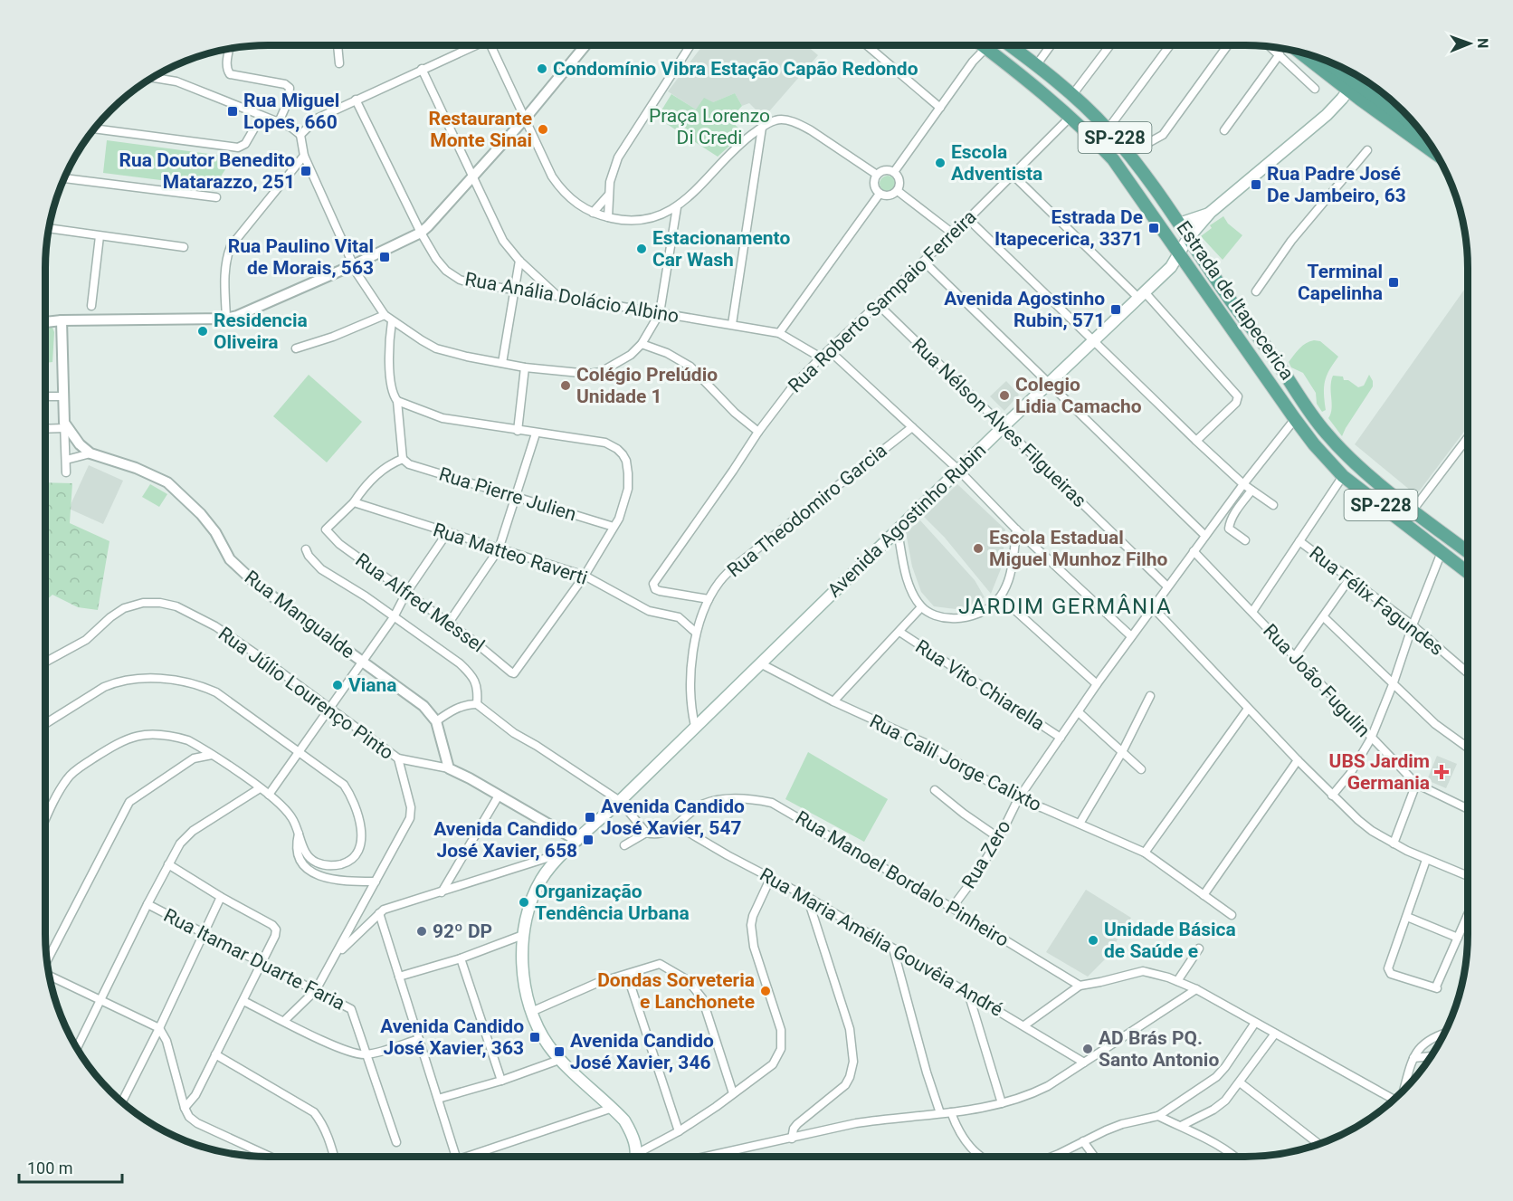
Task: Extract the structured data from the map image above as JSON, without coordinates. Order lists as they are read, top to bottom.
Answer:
{
  "streets": {
    "main road": ["SP-228", "Estrada de Itapecerica", "Avenida Agostinho Rubin"],
    "street": [
      "Rua Anália Dolácio Albino",
      "Rua Roberto Sampaio Ferreira",
      "Rua Nélson Alves Filgueiras",
      "Rua Pierre Julien",
      "Rua Theodomiro Garcia",
      "Rua Matteo Raverti",
      "Rua Félix Fagundes",
      "Rua Alfred Messel",
      "Rua Mangualde",
      "Rua João Fugulin",
      "Rua Vito Chiarella",
      "Rua Júlio Lourenço Pinto",
      "Rua Calil Jorge Calixto",
      "Rua Zero",
      "Rua Manoel Bordalo Pinheiro",
      "Rua Maria Amélia Gouvêia André",
      "Rua Itamar Duarte Faria"
    ]
  },
  "crossings": [
    ["Rua Anália Dolácio Albino", "Rua Roberto Sampaio Ferreira"],
    ["Estrada de Itapecerica", "Rua Roberto Sampaio Ferreira"],
    ["Estrada de Itapecerica", "Avenida Agostinho Rubin"],
    ["Estrada de Itapecerica", "Rua Zero"],
    ["Rua Roberto Sampaio Ferreira", "Rua Nélson Alves Filgueiras"],
    ["Rua Roberto Sampaio Ferreira", "Rua Theodomiro Garcia"],
    ["Rua Nélson Alves Filgueiras", "Avenida Agostinho Rubin"],
    ["Rua Nélson Alves Filgueiras", "Rua Zero"],
    ["Rua Theodomiro Garcia", "Avenida Agostinho Rubin"],
    ["Rua Theodomiro Garcia", "Rua Matteo Raverti"],
    ["Avenida Agostinho Rubin", "Rua Calil Jorge Calixto"],
    ["Rua Matteo Raverti", "Rua Alfred Messel"],
    ["Rua João Fugulin", "Rua Zero"],
    ["Rua Vito Chiarella", "Rua Zero"],
    ["Rua Júlio Lourenço Pinto", "Rua Itamar Duarte Faria"],
    ["Rua Calil Jorge Calixto", "Rua Zero"],
    ["Rua Zero", "Rua Manoel Bordalo Pinheiro"],
    ["Rua Manoel Bordalo Pinheiro", "Rua Maria Amélia Gouvêia André"]
  ],
  "districts": ["JARDIM GERMÂNIA"],
  "parks": ["Praça Lorenzo Di Credi"],
  "places": {
    "other": [
      "Condomínio Vibra Estação Capão Redondo",
      "Restaurante Monte Sinai",
      "Escola Adventista",
      "Estacionamento Car Wash",
      "Residencia Oliveira",
      "Colégio Prelúdio Unidade 1",
      "Colegio Lidia Camacho",
      "Escola Estadual Miguel Munhoz Filho",
      "Viana",
      "Organização Tendência Urbana",
      "92º DP",
      "Unidade Básica de Saúde e",
      "Dondas Sorveteria e Lanchonete",
      "AD Brás PQ. Santo Antonio"
    ],
    "transit": [
      "Rua Miguel Lopes, 660",
      "Rua Doutor Benedito Matarazzo, 251",
      "Rua Padre José De Jambeiro, 63",
      "Estrada De Itapecerica, 3371",
      "Rua Paulino Vital de Morais, 563",
      "Terminal Capelinha",
      "Avenida Agostinho Rubin, 571",
      "Avenida Candido José Xavier, 547",
      "Avenida Candido José Xavier, 658",
      "Avenida Candido José Xavier, 363",
      "Avenida Candido José Xavier, 346"
    ],
    "health": ["UBS Jardim Germania"]
  },
  "scale_bar": "100 m",
  "north": "right"
}
